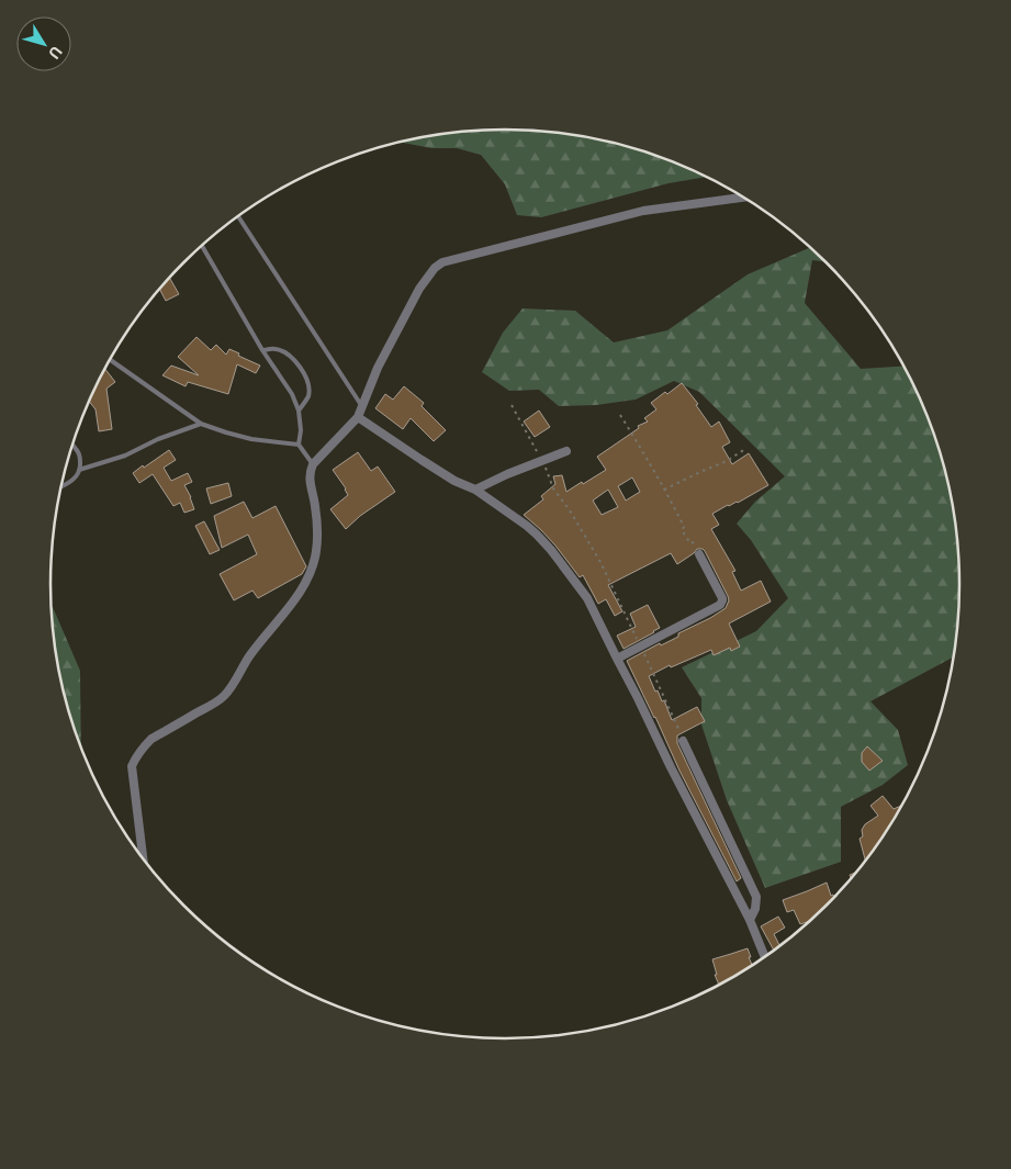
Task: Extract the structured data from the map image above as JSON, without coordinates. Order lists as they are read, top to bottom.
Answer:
{
  "north": "bottom right"
}
